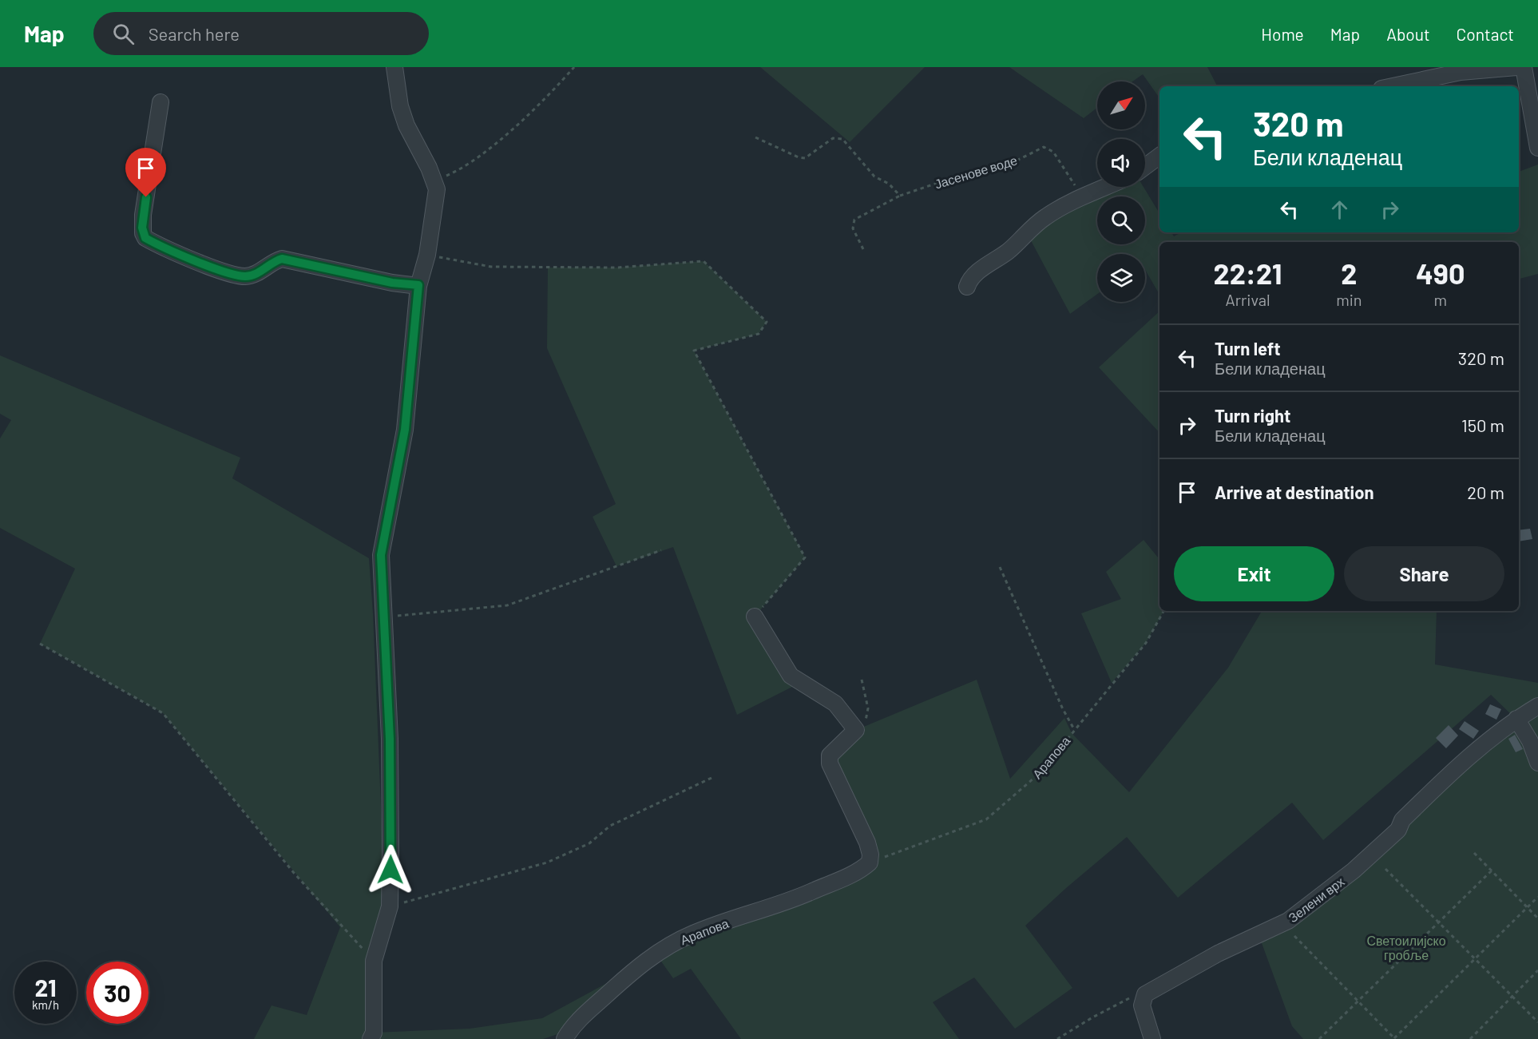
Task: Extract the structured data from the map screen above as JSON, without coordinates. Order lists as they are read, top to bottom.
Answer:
{
  "streets": {
    "street": ["Арапова", "Зелени врх"],
    "path": ["Јасенове воде"]
  },
  "parks": ["Светоилијско гробље"],
  "north": "top right",
  "page": {
    "header": "Map",
    "search": "Search here",
    "nav": [
      "Home",
      "Map",
      "About",
      "Contact"
    ],
    "turn": ["320 m", "Бели кладенац"],
    "eta": [
      "22:21",
      "Arrival",
      "2",
      "min",
      "490",
      "m"
    ],
    "list": [
      {
        "name": "Turn left",
        "note": "Бели кладенац",
        "value": "320 m"
      },
      {
        "name": "Turn right",
        "note": "Бели кладенац",
        "value": "150 m"
      },
      {
        "name": "Arrive at destination",
        "value": "20 m"
      }
    ],
    "buttons": ["Exit", "Share"],
    "speed": "21 km/h",
    "limit": "30"
  }
}
